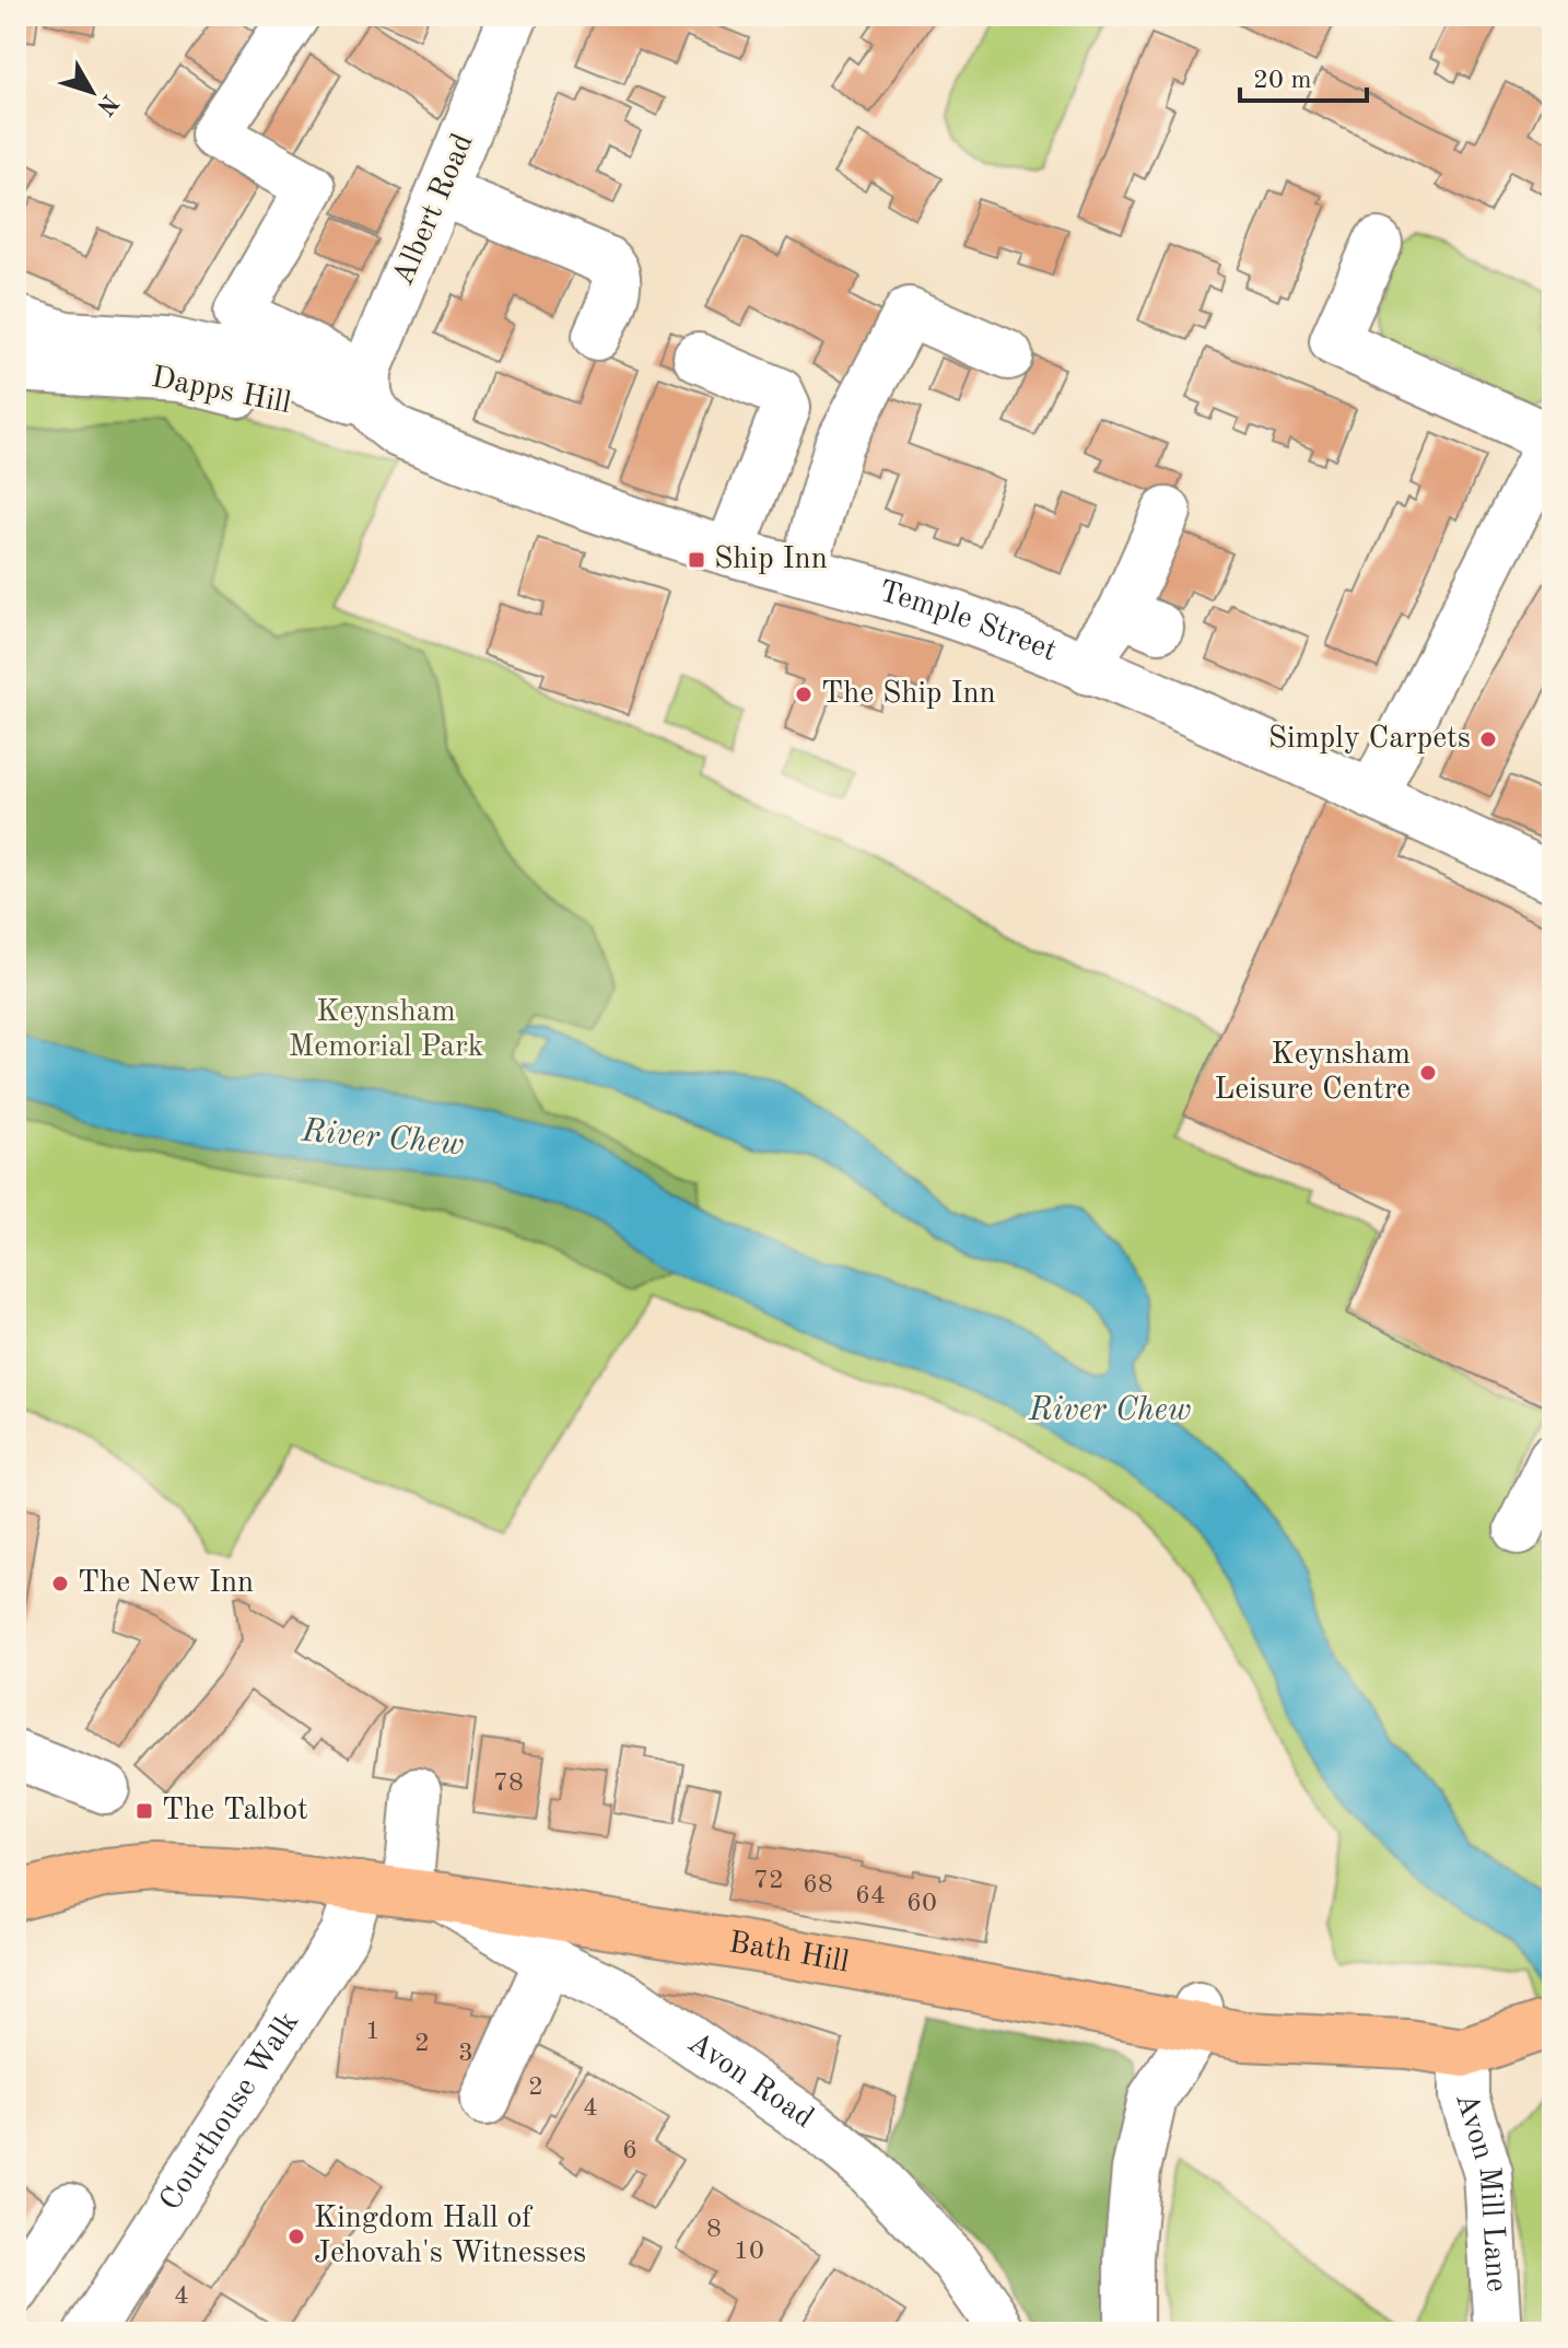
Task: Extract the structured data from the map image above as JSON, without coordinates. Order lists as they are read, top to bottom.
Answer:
{
  "streets": {
    "main road": ["Bath Hill"],
    "street": [
      "Albert Road",
      "Dapps Hill",
      "Temple Street",
      "Avon Road",
      "Courthouse Walk",
      "Avon Mill Lane"
    ]
  },
  "crossings": [
    ["Albert Road", "Dapps Hill"],
    ["Albert Road", "Temple Street"],
    ["Dapps Hill", "Temple Street"],
    ["Bath Hill", "Avon Road"],
    ["Bath Hill", "Courthouse Walk"],
    ["Bath Hill", "Avon Mill Lane"]
  ],
  "water": ["River Chew"],
  "parks": ["Keynsham Memorial Park"],
  "places": {
    "transit": ["Ship Inn", "The Talbot"],
    "other": [
      "The Ship Inn",
      "Simply Carpets",
      "Keynsham Leisure Centre",
      "The New Inn",
      "Kingdom Hall of Jehovah's Witnesses"
    ]
  },
  "house_numbers": [
    "78",
    "72",
    "68",
    "64",
    "60",
    "1",
    "2",
    "3",
    "2",
    "4",
    "6",
    "8",
    "10",
    "4"
  ],
  "scale_bar": "20 m",
  "north": "bottom right"
}
